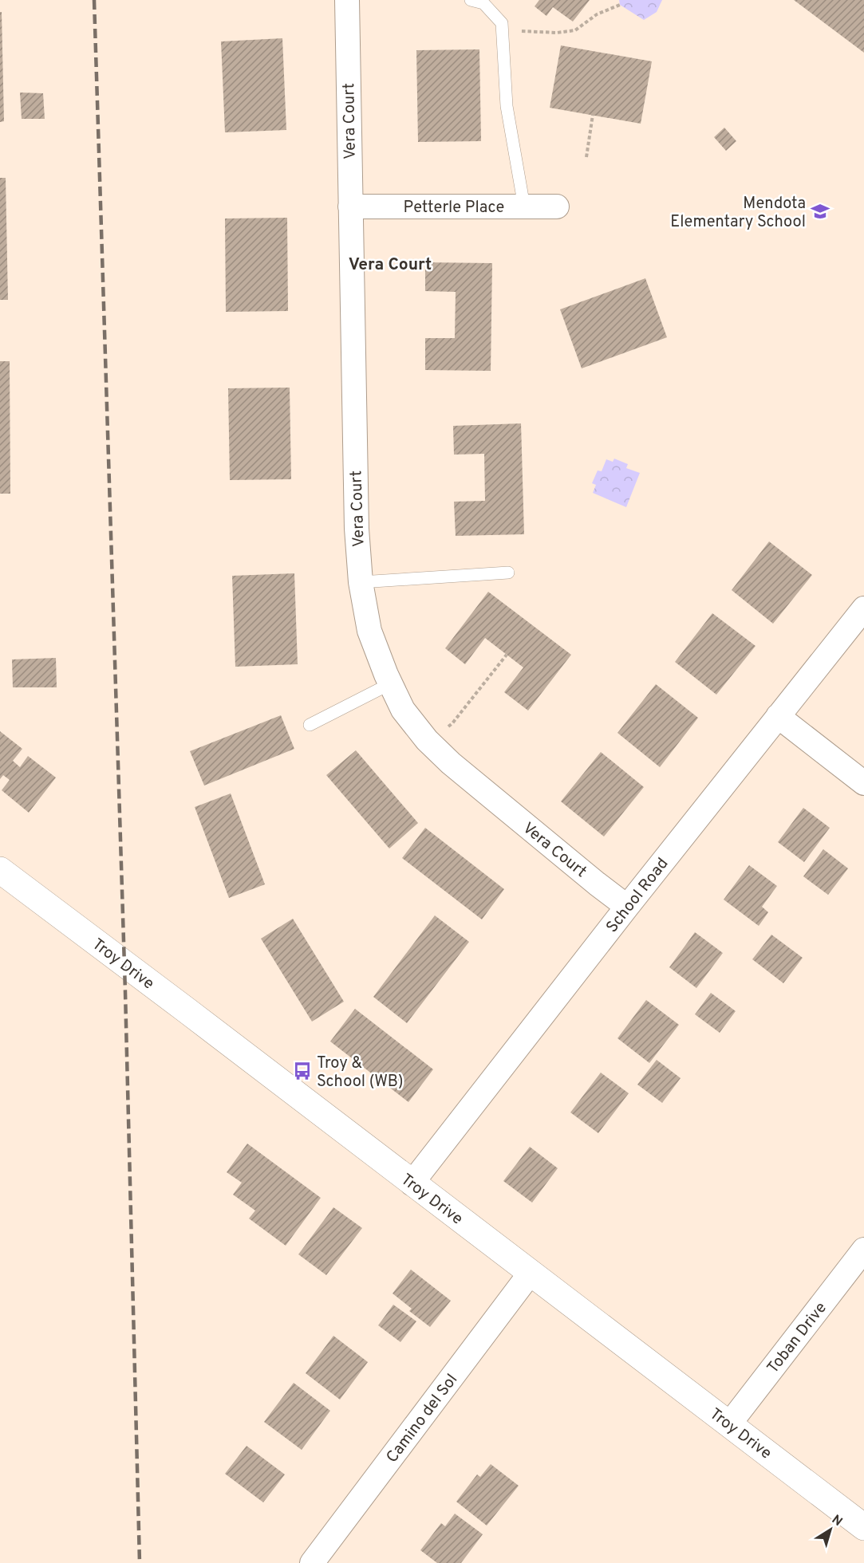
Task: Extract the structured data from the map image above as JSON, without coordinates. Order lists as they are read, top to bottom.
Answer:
{
  "streets": {
    "street": [
      "Vera Court",
      "Petterle Place",
      "School Road",
      "Troy Drive",
      "Toban Drive",
      "Camino del Sol"
    ]
  },
  "crossings": [
    ["Vera Court", "Petterle Place"],
    ["Vera Court", "School Road"],
    ["School Road", "Troy Drive"],
    ["Troy Drive", "Toban Drive"],
    ["Troy Drive", "Camino del Sol"]
  ],
  "districts": ["Vera Court"],
  "places": {
    "school or university": ["Mendota Elementary School"],
    "bus stop": ["Troy & School (WB)"]
  },
  "north": "top right"
}
